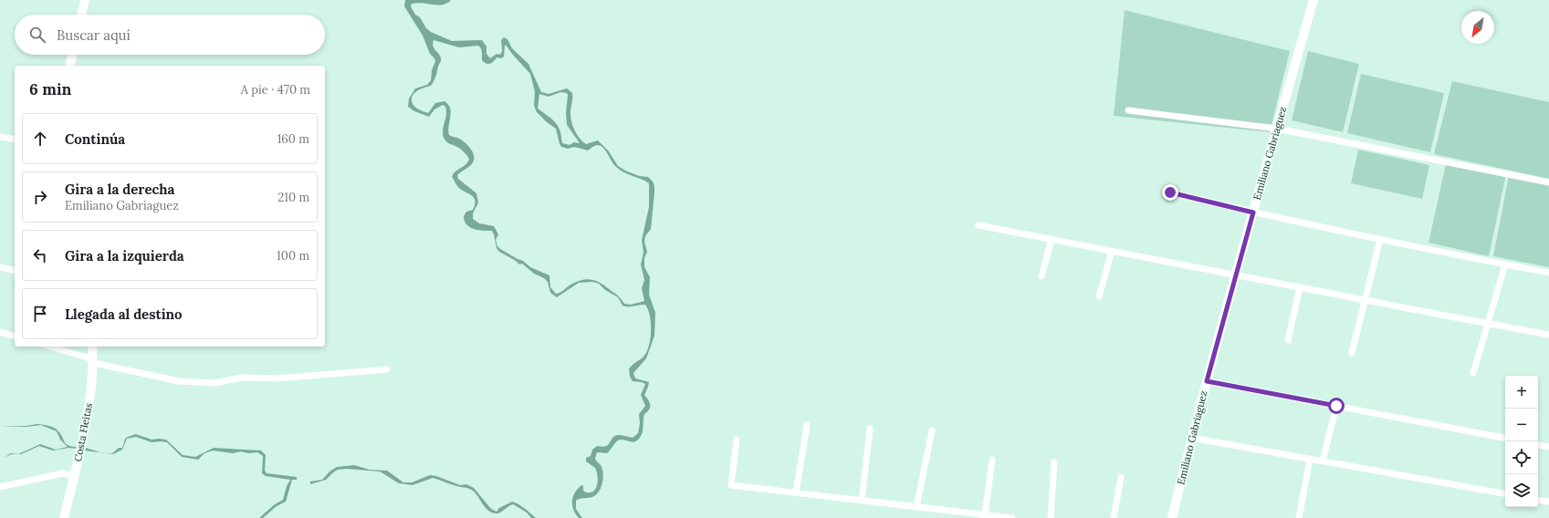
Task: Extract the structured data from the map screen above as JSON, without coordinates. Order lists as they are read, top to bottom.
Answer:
{
  "streets": {
    "main road": ["Emiliano Gabriaguez", "Costa Fleitas"]
  },
  "north": "bottom left",
  "page": {
    "search": "Buscar aquí",
    "heading": ["6 min", "A pie · 470 m"],
    "list": [
      ["Continúa", "160 m"],
      ["Gira a la derecha", "Emiliano Gabriaguez", "210 m"],
      ["Gira a la izquierda", "100 m"],
      "Llegada al destino"
    ],
    "map_buttons": ["+", "−"]
  }
}
